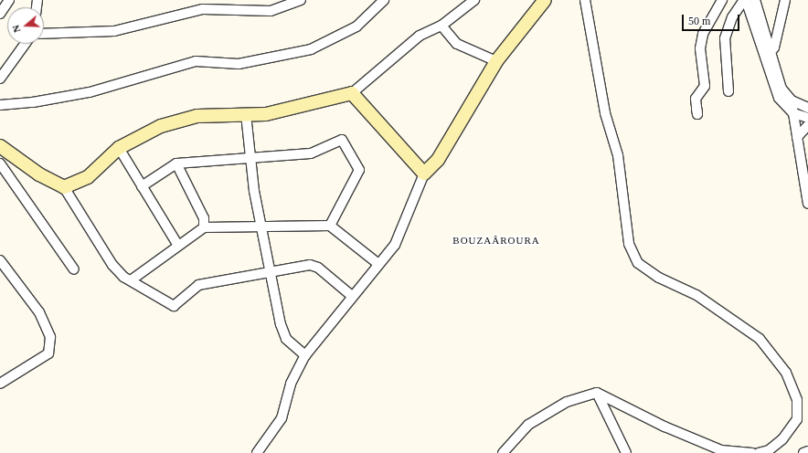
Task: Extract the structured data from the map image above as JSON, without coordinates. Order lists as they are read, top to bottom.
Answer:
{
  "districts": ["BOUZAÂROURA"],
  "scale_bar": "50 m",
  "north": "left"
}
